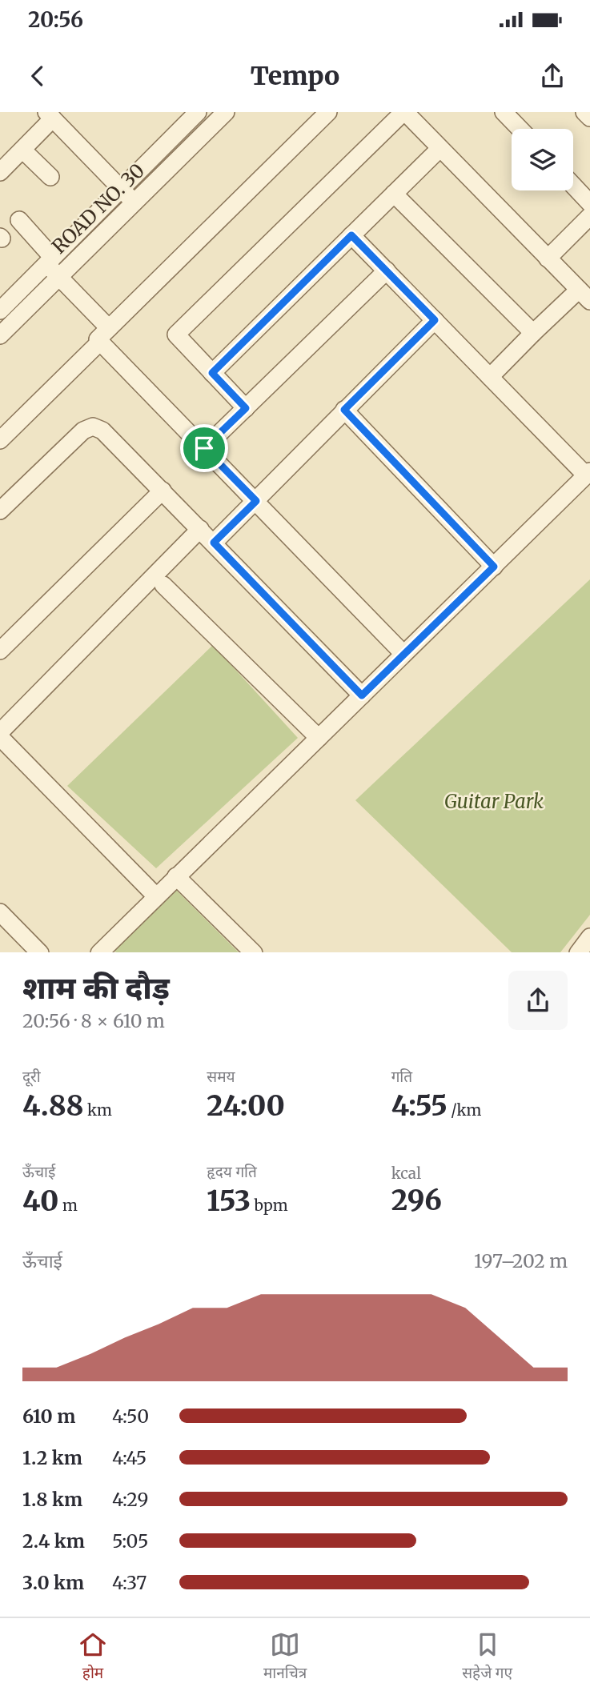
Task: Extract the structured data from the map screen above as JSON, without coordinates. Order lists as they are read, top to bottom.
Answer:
{
  "streets": {
    "street": ["ROAD NO. 30"]
  },
  "parks": ["Guitar Park"],
  "page": {
    "status": "20:56",
    "header": "Tempo",
    "heading": ["शाम की दौड़", "20:56 · 8 × 610 m"],
    "stats": [
      ["दूरी", "4.88 km"],
      ["समय", "24:00"],
      ["गति", "4:55 /km"],
      ["ऊँचाई", "40 m"],
      ["हृदय गति", "153 bpm"],
      ["kcal", "296"]
    ],
    "chart": ["ऊँचाई", "197–202 m"],
    "list": [
      {
        "name": "610 m",
        "note": "4:50"
      },
      {
        "name": "1.2 km",
        "note": "4:45"
      },
      {
        "name": "1.8 km",
        "note": "4:29"
      },
      {
        "name": "2.4 km",
        "note": "5:05"
      },
      {
        "name": "3.0 km",
        "note": "4:37"
      }
    ],
    "tabs": ["होम", "मानचित्र", "सहेजे गए"]
  }
}
